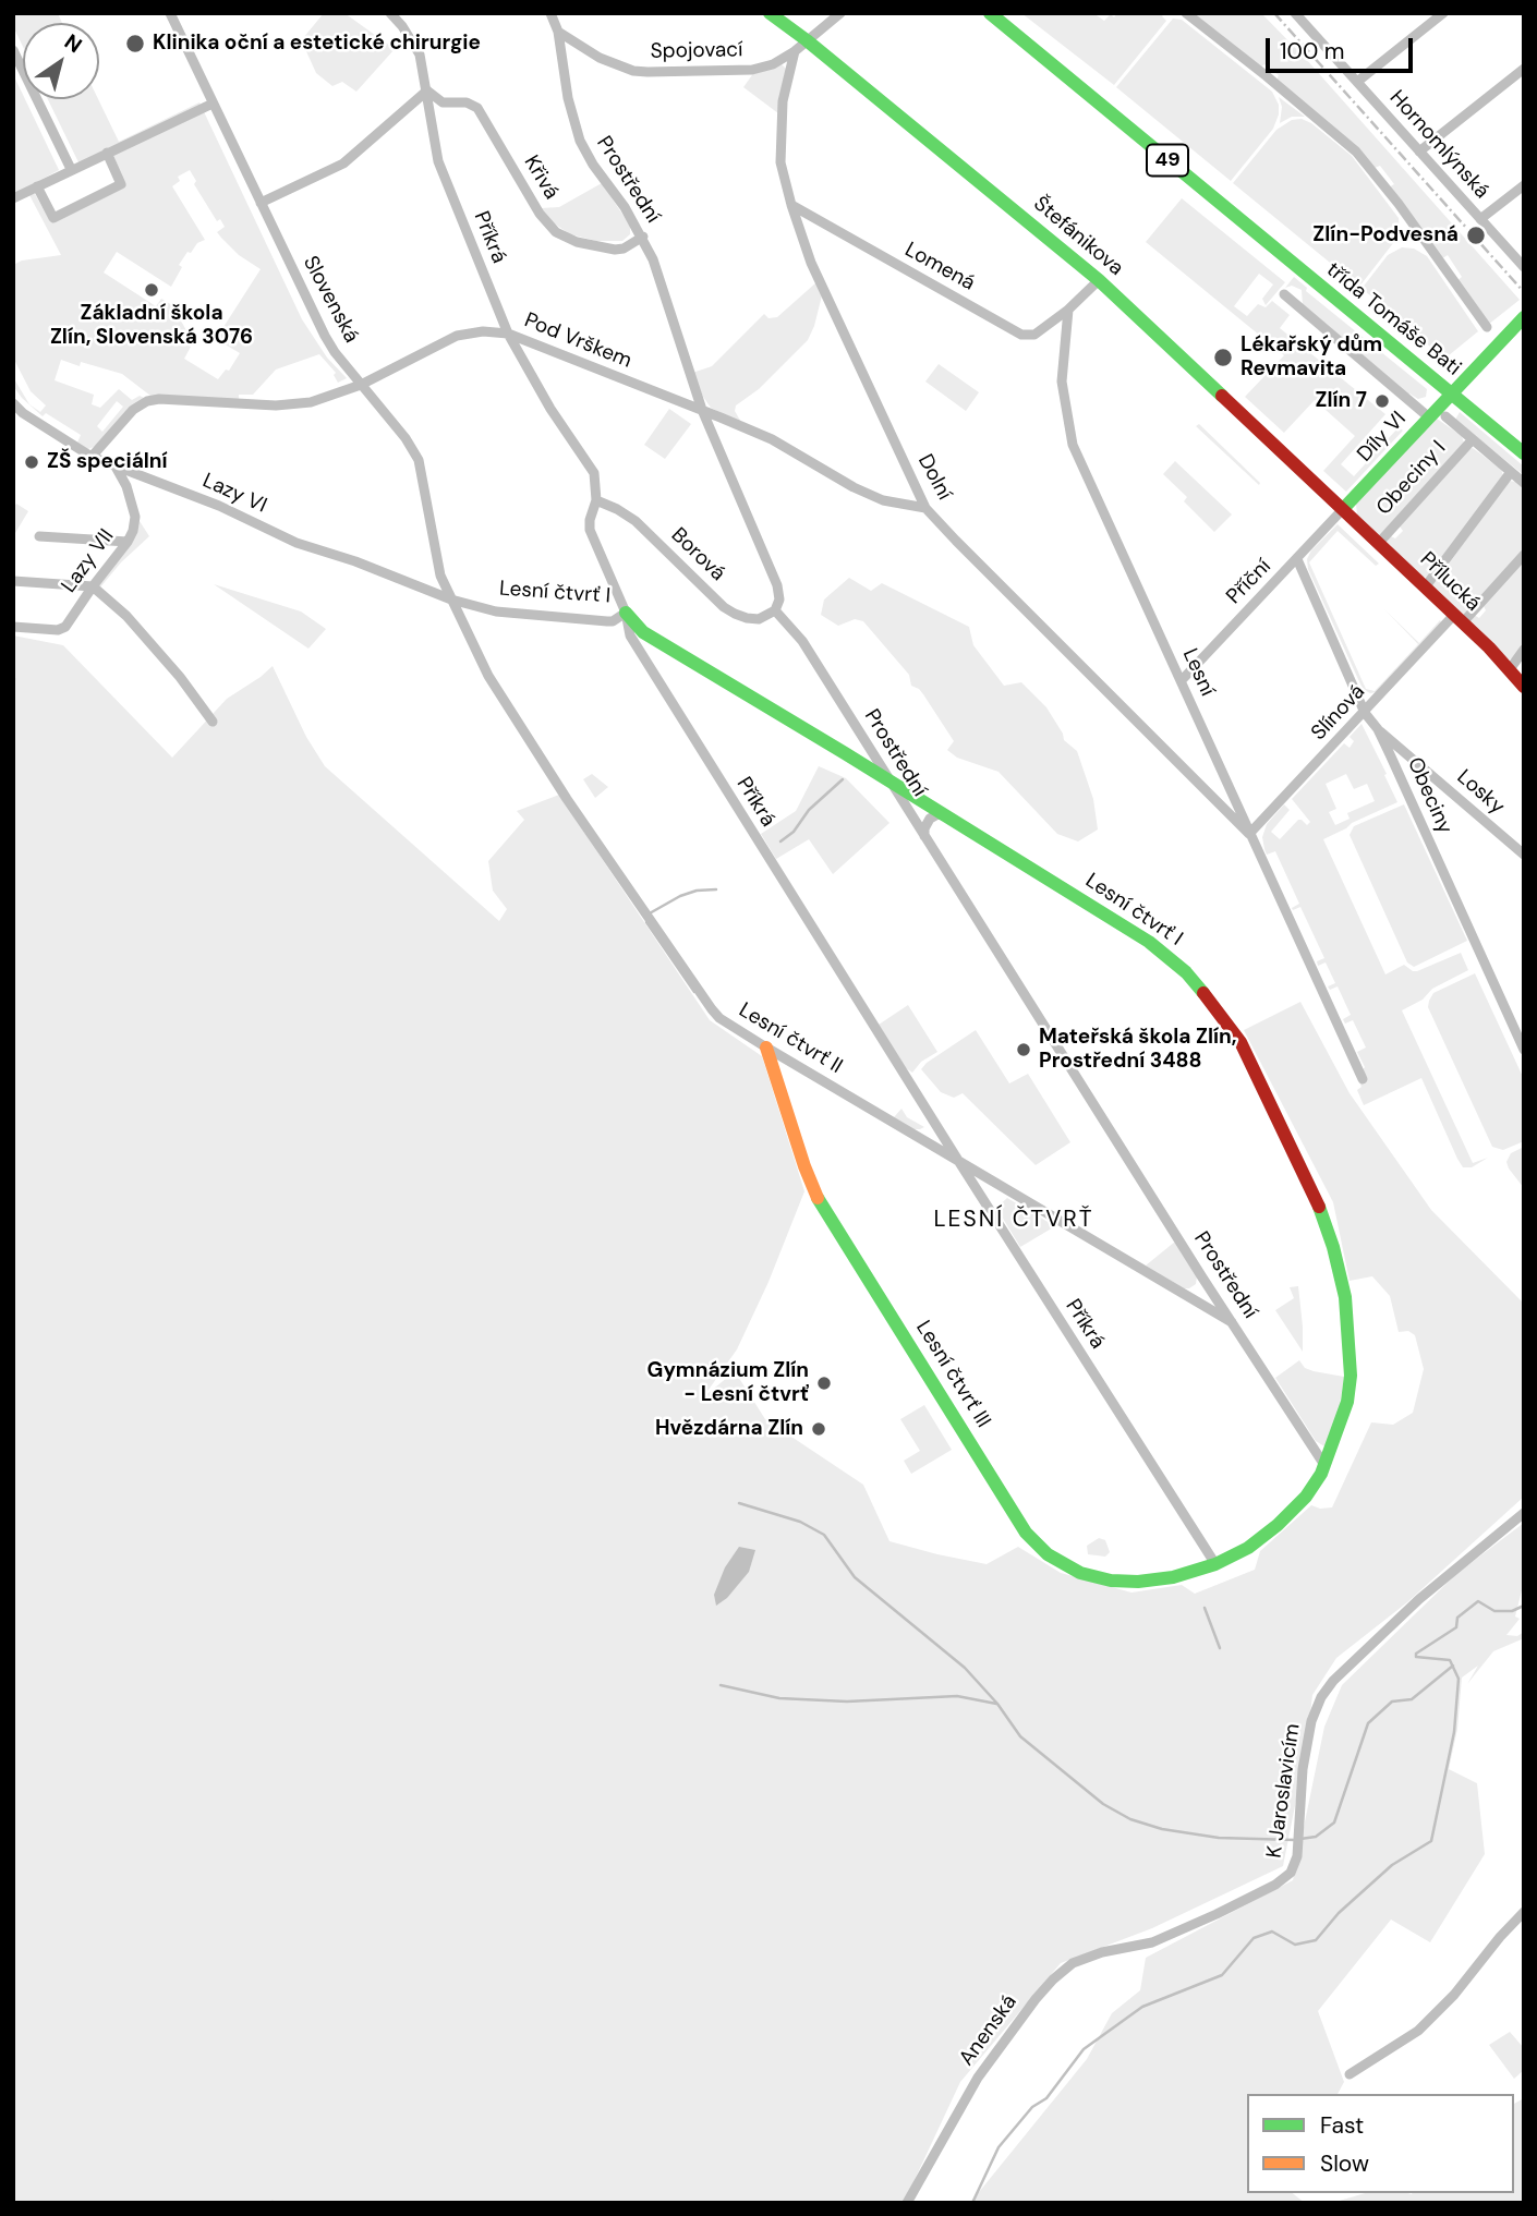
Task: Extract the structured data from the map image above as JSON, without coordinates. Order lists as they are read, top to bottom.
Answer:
{
  "streets": {
    "street": [
      "Spojovací",
      "Hornomlýnská",
      "49",
      "Křivá",
      "Prostřední",
      "Štefánikova",
      "Příkrá",
      "Lomená",
      "Slovenská",
      "třída Tomáše Bati",
      "Pod Vrškem",
      "Díly VI",
      "Dolní",
      "Obeciny I",
      "Lazy VI",
      "Borová",
      "Lazy VII",
      "Příční",
      "Přílucká",
      "Lesní čtvrť I",
      "Lesní",
      "Slínová",
      "Losky",
      "Obeciny",
      "Lesní čtvrť II",
      "Lesní čtvrť III",
      "K Jaroslavicím",
      "Anenská"
    ]
  },
  "crossings": [
    ["Spojovací", "Prostřední"],
    ["Spojovací", "Dolní"],
    ["Křivá", "Prostřední"],
    ["Křivá", "Příkrá"],
    ["Prostřední", "Pod Vrškem"],
    ["Prostřední", "Borová"],
    ["Prostřední", "Lesní čtvrť I"],
    ["Prostřední", "Lesní čtvrť II"],
    ["Štefánikova", "Díly VI"],
    ["Štefánikova", "Příční"],
    ["Štefánikova", "Přílucká"],
    ["Příkrá", "Pod Vrškem"],
    ["Příkrá", "Borová"],
    ["Příkrá", "Lesní čtvrť I"],
    ["Příkrá", "Lesní čtvrť II"],
    ["Příkrá", "Lesní čtvrť III"],
    ["Lomená", "Dolní"],
    ["Lomená", "Lesní"],
    ["Slovenská", "Pod Vrškem"],
    ["Slovenská", "Lazy VI"],
    ["Slovenská", "Lesní čtvrť I"],
    ["Slovenská", "Lesní čtvrť II"],
    ["třída Tomáše Bati", "Díly VI"],
    ["Pod Vrškem", "Dolní"],
    ["Pod Vrškem", "Lazy VI"],
    ["Díly VI", "Příční"],
    ["Díly VI", "Přílucká"],
    ["Dolní", "Lesní"],
    ["Dolní", "Slínová"],
    ["Obeciny I", "Přílucká"],
    ["Lazy VI", "Lazy VII"],
    ["Lazy VI", "Lesní čtvrť I"],
    ["Lazy VI", "Lesní čtvrť II"],
    ["Příční", "Přílucká"],
    ["Příční", "Lesní"],
    ["Příční", "Obeciny"],
    ["Přílucká", "Slínová"],
    ["Lesní čtvrť I", "Lesní čtvrť II"],
    ["Lesní čtvrť I", "Lesní čtvrť III"],
    ["Lesní", "Slínová"],
    ["Slínová", "Obeciny"],
    ["Losky", "Obeciny"],
    ["Lesní čtvrť II", "Lesní čtvrť III"],
    ["K Jaroslavicím", "Anenská"]
  ],
  "districts": ["LESNÍ ČTVRŤ"],
  "places": [
    "Klinika oční a estetické chirurgie",
    "Zlín-Podvesná",
    "Základní škola Zlín, Slovenská 3076",
    "Lékařský dům Revmavita",
    "Zlín 7",
    "ZŠ speciální",
    "Mateřská škola Zlín, Prostřední 3488",
    "Gymnázium Zlín - Lesní čtvrť",
    "Hvězdárna Zlín"
  ],
  "legend": ["Fast", "Slow"],
  "scale_bar": "100 m",
  "north": "top right"
}
